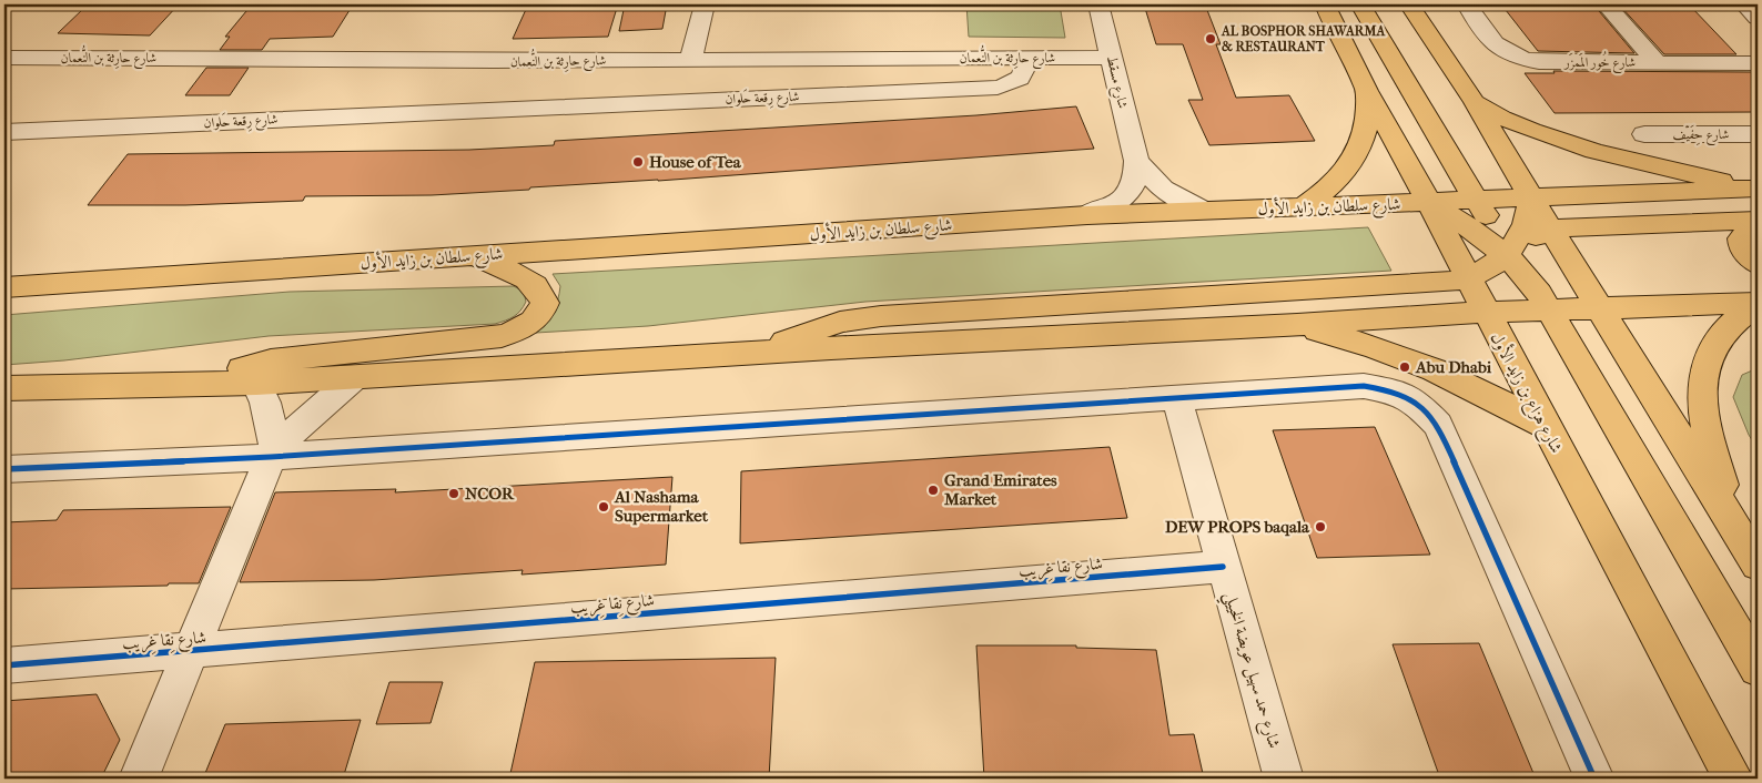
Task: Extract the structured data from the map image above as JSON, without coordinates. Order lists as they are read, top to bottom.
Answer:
{
  "streets": {
    "main road": ["شارع سلطان بن زايد الأول", "شارع هزاع بن زايد الأول"],
    "street": [
      "شارع حارِثة بن النُّعمان",
      "شارع خُور المَمزَر",
      "شارع مسقط",
      "شارع رِقعة حَلوان",
      "شارع حِفَيّف",
      "شارع نِقا غِريب",
      "شارع حمد سهيل عويضة الخييلي"
    ]
  },
  "crossings": [
    ["شارع حارِثة بن النُّعمان", "شارع مسقط"],
    ["شارع حارِثة بن النُّعمان", "شارع رِقعة حَلوان"],
    ["شارع مسقط", "شارع سلطان بن زايد الأول"],
    ["شارع سلطان بن زايد الأول", "شارع هزاع بن زايد الأول"],
    ["شارع نِقا غِريب", "شارع حمد سهيل عويضة الخييلي"]
  ],
  "places": [
    "AL BOSPHOR SHAWARMA & RESTAURANT",
    "House of Tea",
    "Abu Dhabi",
    "Grand Emirates Market",
    "NCOR",
    "Al Nashama Supermarket",
    "DEW PROPS baqala"
  ]
}
